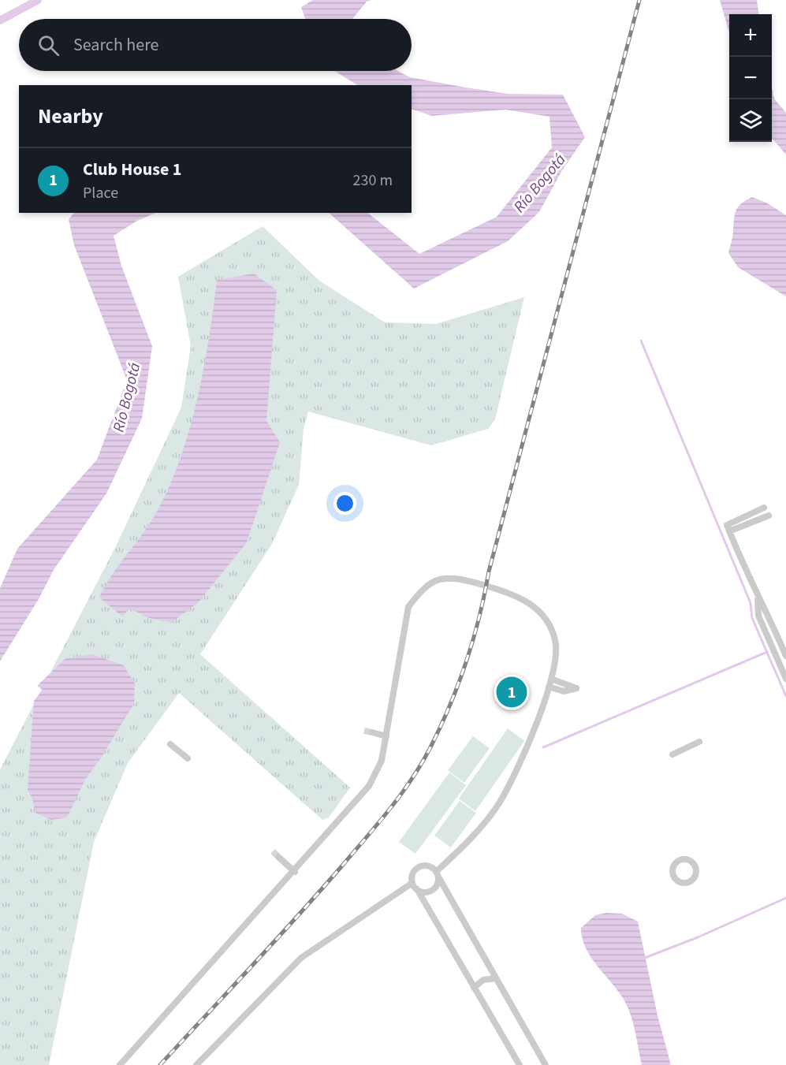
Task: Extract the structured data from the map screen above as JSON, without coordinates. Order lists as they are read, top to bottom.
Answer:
{
  "water": ["Río Bogotá"],
  "page": {
    "map_buttons": ["+", "−"],
    "search": "Search here",
    "heading": "Nearby",
    "list": [
      {
        "mark": "1",
        "name": "Club House 1",
        "note": "Place",
        "value": "230 m"
      }
    ],
    "pins": "1"
  }
}
